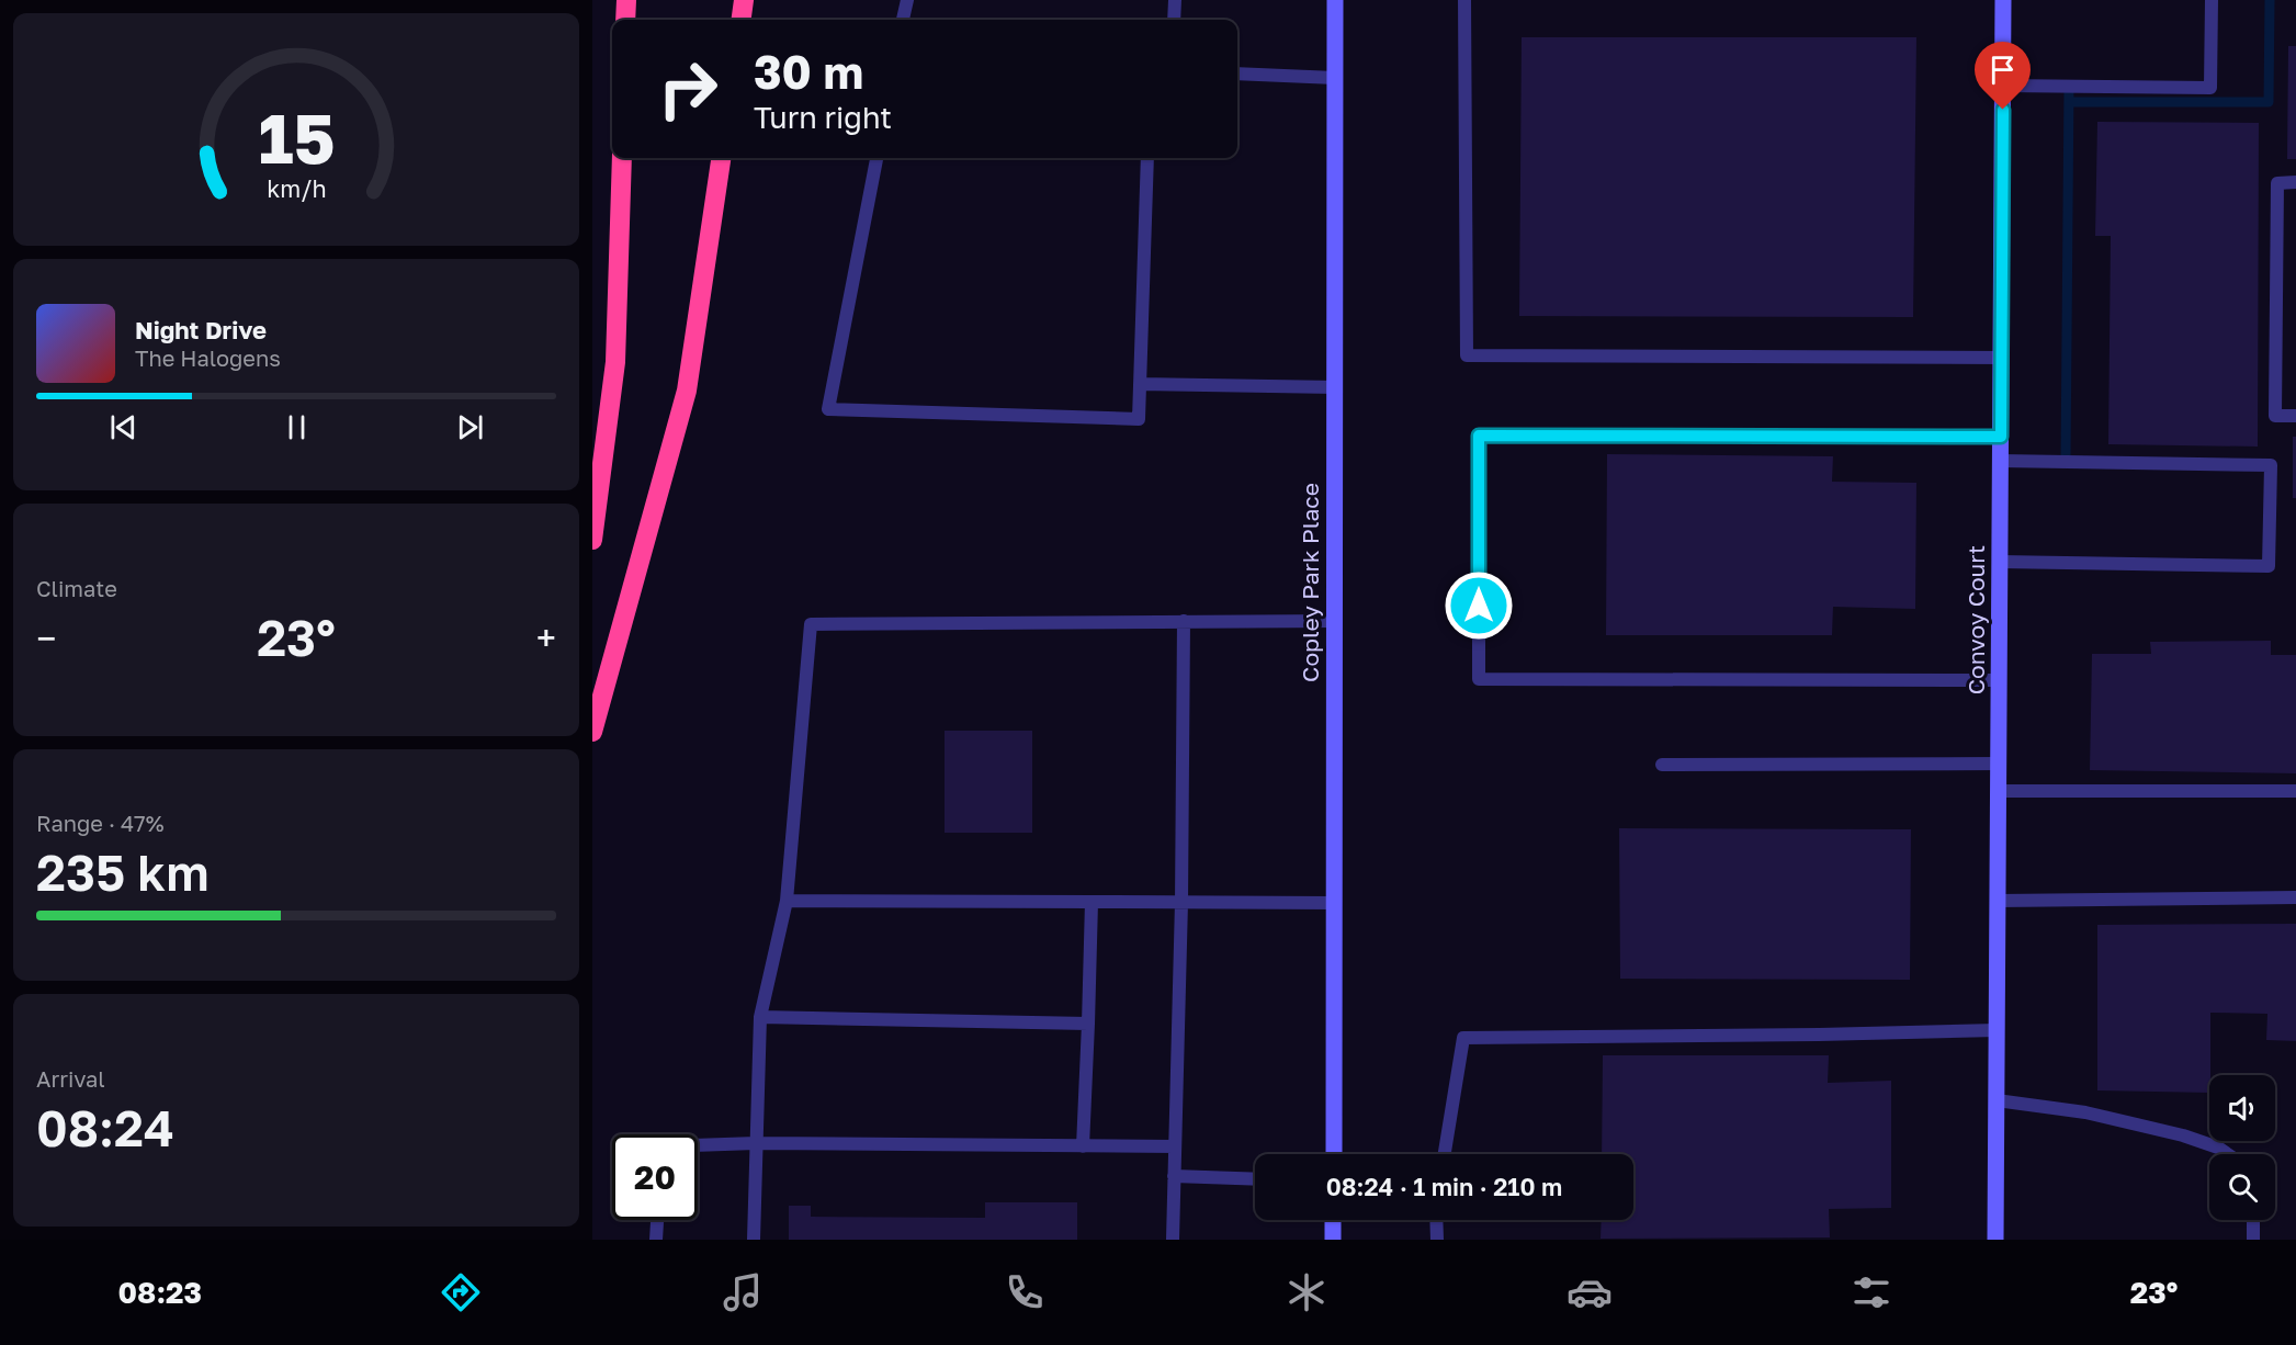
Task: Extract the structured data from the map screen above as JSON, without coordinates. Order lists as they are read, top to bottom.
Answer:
{
  "streets": {
    "street": ["Copley Park Place", "Convoy Court"]
  },
  "page": {
    "turn": ["30 m", "Turn right"],
    "song": ["Night Drive", "The Halogens"],
    "tile": [
      "Climate",
      ["Range · 47%", "235 km"],
      ["Arrival", "08:24"]
    ],
    "heat": ["−", "23°", "+"],
    "limit": "20",
    "trip": "08:24 · 1 min · 210 m",
    "tabs": ["08:23", "23°"],
    "gauge": ["15", "km/h"]
  }
}
